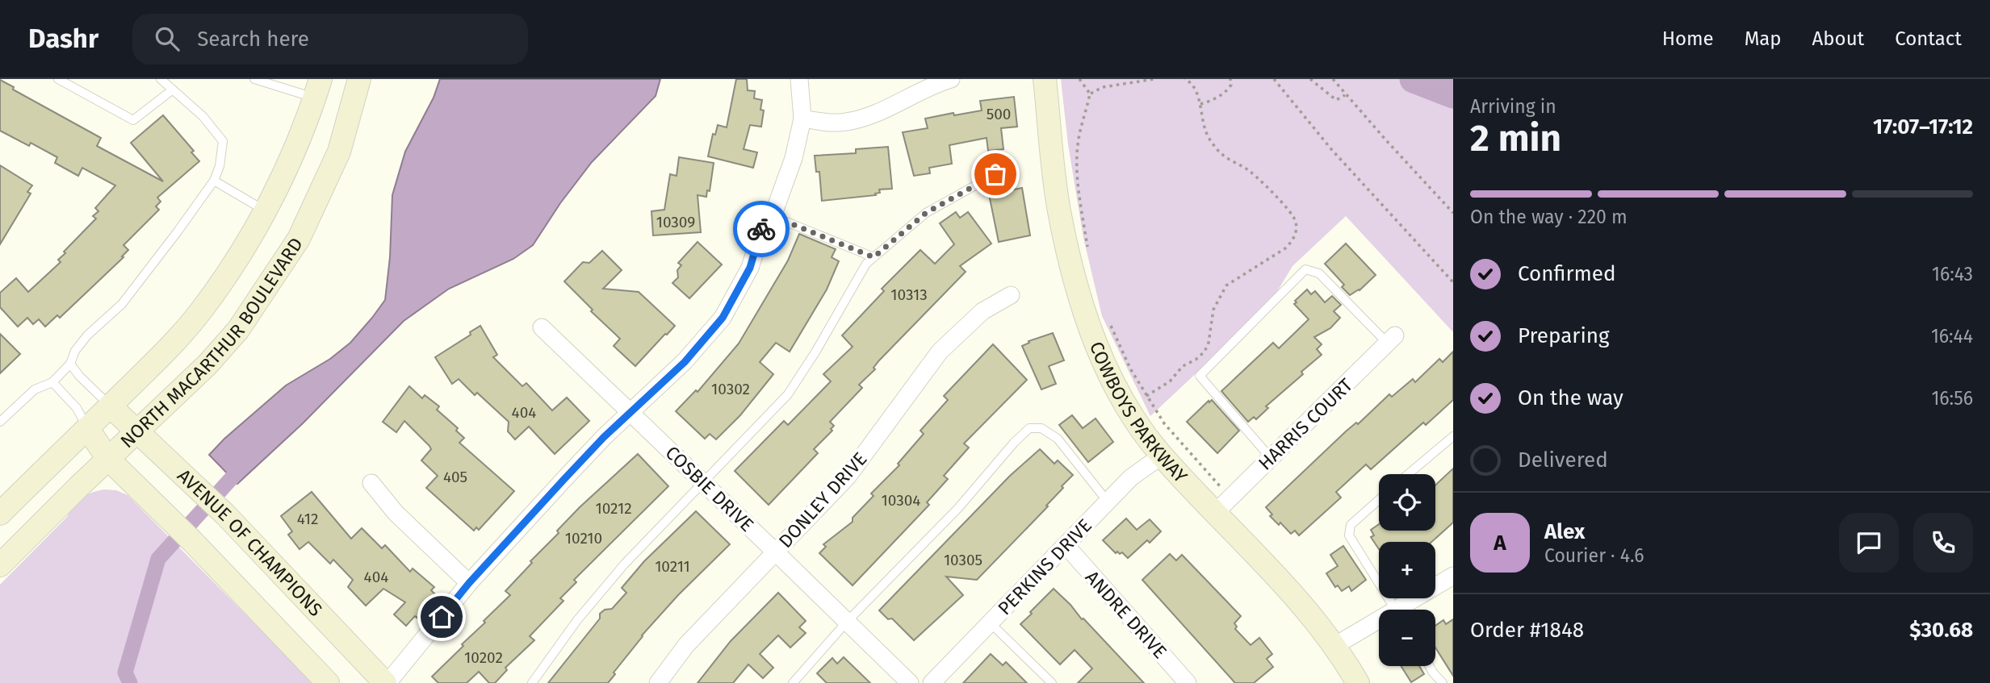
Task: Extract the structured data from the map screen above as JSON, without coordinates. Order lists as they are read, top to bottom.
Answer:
{
  "streets": {
    "street": [
      "NORTH MACARTHUR BOULEVARD",
      "COWBOYS PARKWAY",
      "HARRIS COURT",
      "COSBIE DRIVE",
      "DONLEY DRIVE",
      "AVENUE OF CHAMPIONS",
      "PERKINS DRIVE",
      "ANDRE DRIVE"
    ]
  },
  "crossings": [
    ["NORTH MACARTHUR BOULEVARD", "AVENUE OF CHAMPIONS"],
    ["COWBOYS PARKWAY", "HARRIS COURT"],
    ["COWBOYS PARKWAY", "PERKINS DRIVE"],
    ["COSBIE DRIVE", "DONLEY DRIVE"],
    ["PERKINS DRIVE", "ANDRE DRIVE"]
  ],
  "house_numbers": [
    "500",
    "10309",
    "10313",
    "10302",
    "404",
    "405",
    "10304",
    "10212",
    "412",
    "10210",
    "10305",
    "10211",
    "404",
    "10202"
  ],
  "page": {
    "header": "Dashr",
    "search": "Search here",
    "nav": [
      "Home",
      "Map",
      "About",
      "Contact"
    ],
    "heading": ["2 min", "Arriving in", "17:07–17:12"],
    "panel": [
      "Alex",
      "Courier · 4.6",
      "Order #1848",
      "$30.68"
    ],
    "bar": "On the way · 220 m",
    "list": [
      ["Confirmed", "16:43"],
      ["Preparing", "16:44"],
      ["On the way", "16:56"],
      "Delivered"
    ],
    "map_buttons": ["+", "−"],
    "round": "A"
  }
}
